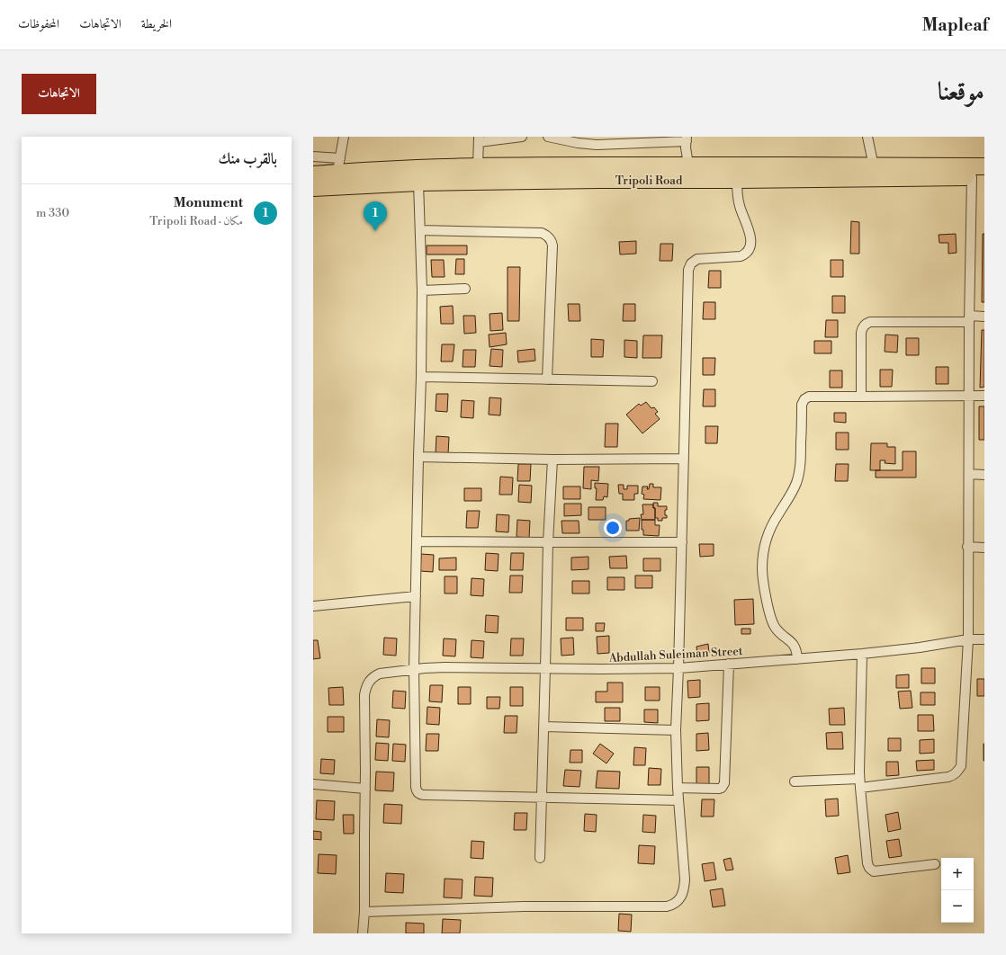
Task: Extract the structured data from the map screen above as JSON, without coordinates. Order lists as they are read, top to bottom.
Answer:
{
  "streets": {
    "highway": ["Tripoli Road"],
    "street": ["Abdullah Suleiman Street"]
  },
  "page": {
    "header": "Mapleaf",
    "nav": ["الخريطة", "الاتجاهات", "المحفوظات"],
    "title": "موقعنا",
    "buttons": "الاتجاهات",
    "heading": "بالقرب منك",
    "list": [
      {
        "mark": "1",
        "name": "Monument",
        "note": "مكان · Tripoli Road",
        "value": "330 m"
      }
    ],
    "pins": "1",
    "map_buttons": ["+", "−"]
  }
}
